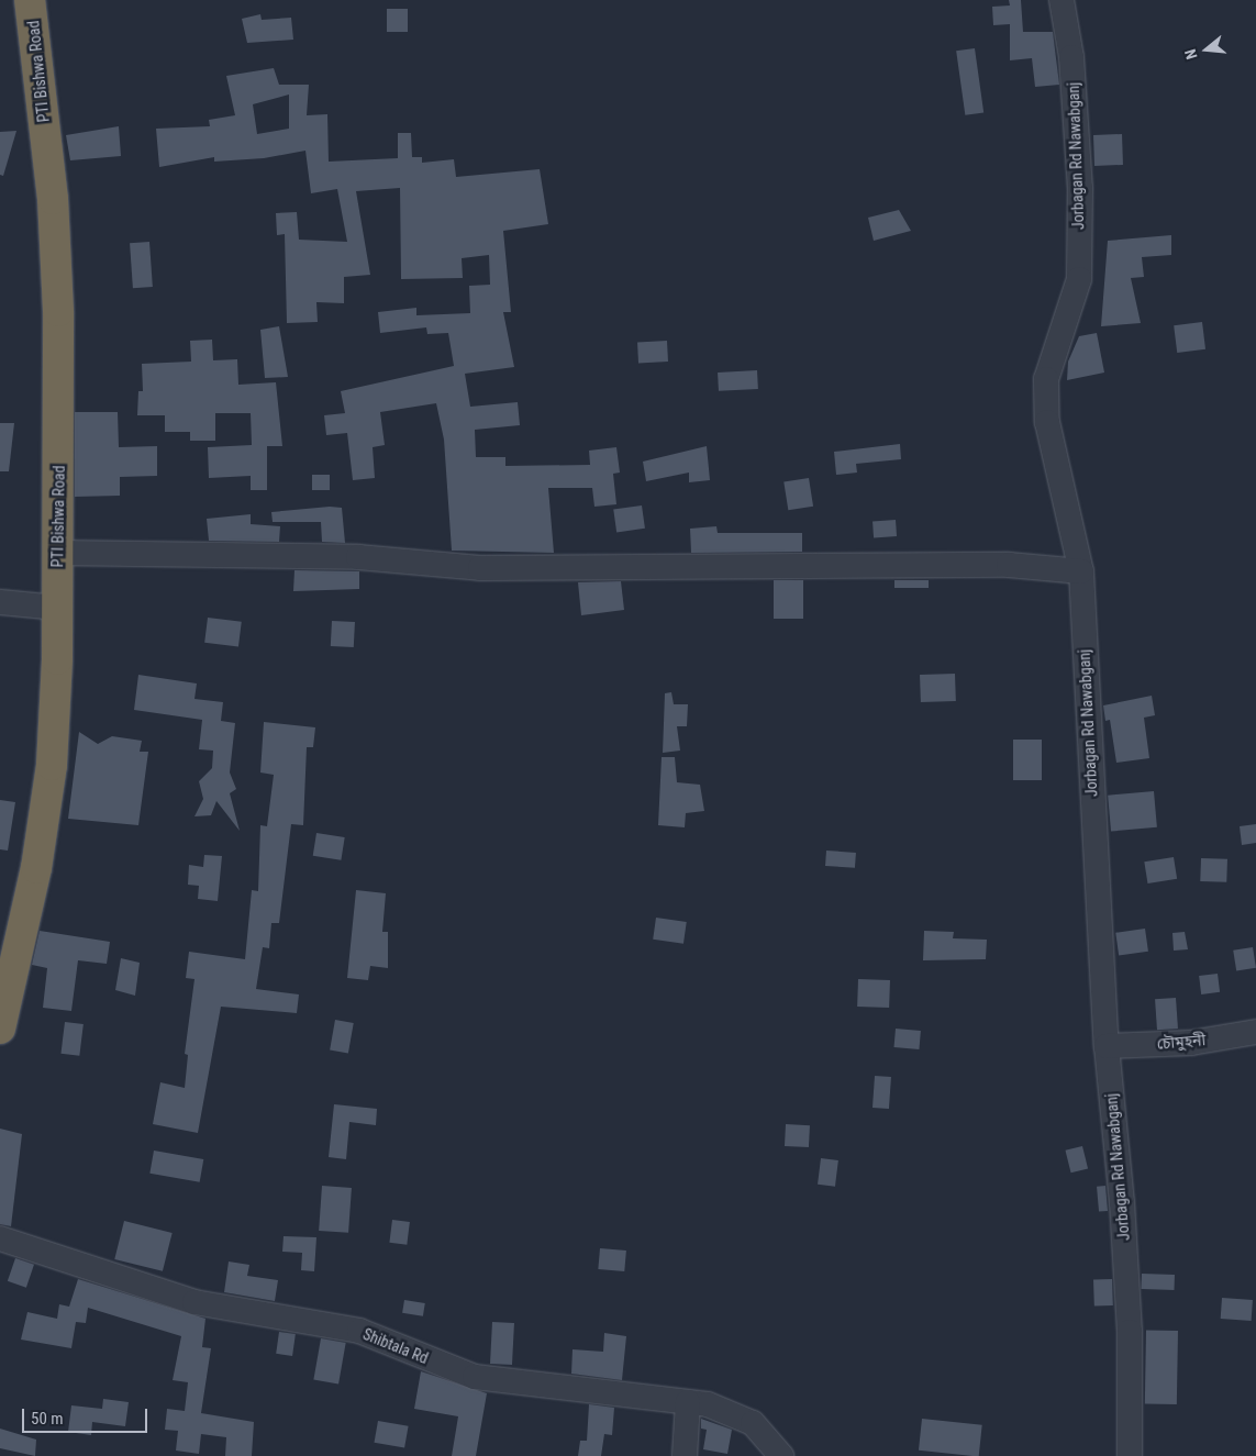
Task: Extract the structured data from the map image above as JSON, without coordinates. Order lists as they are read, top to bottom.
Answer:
{
  "streets": {
    "highway": ["PTI Bishwa Road"],
    "street": ["Jorbagan Rd Nawabganj", "চৌমুহনী", "Shibtala Rd"]
  },
  "crossings": [
    ["Jorbagan Rd Nawabganj", "চৌমুহনী"]
  ],
  "scale_bar": "50 m",
  "north": "left"
}
